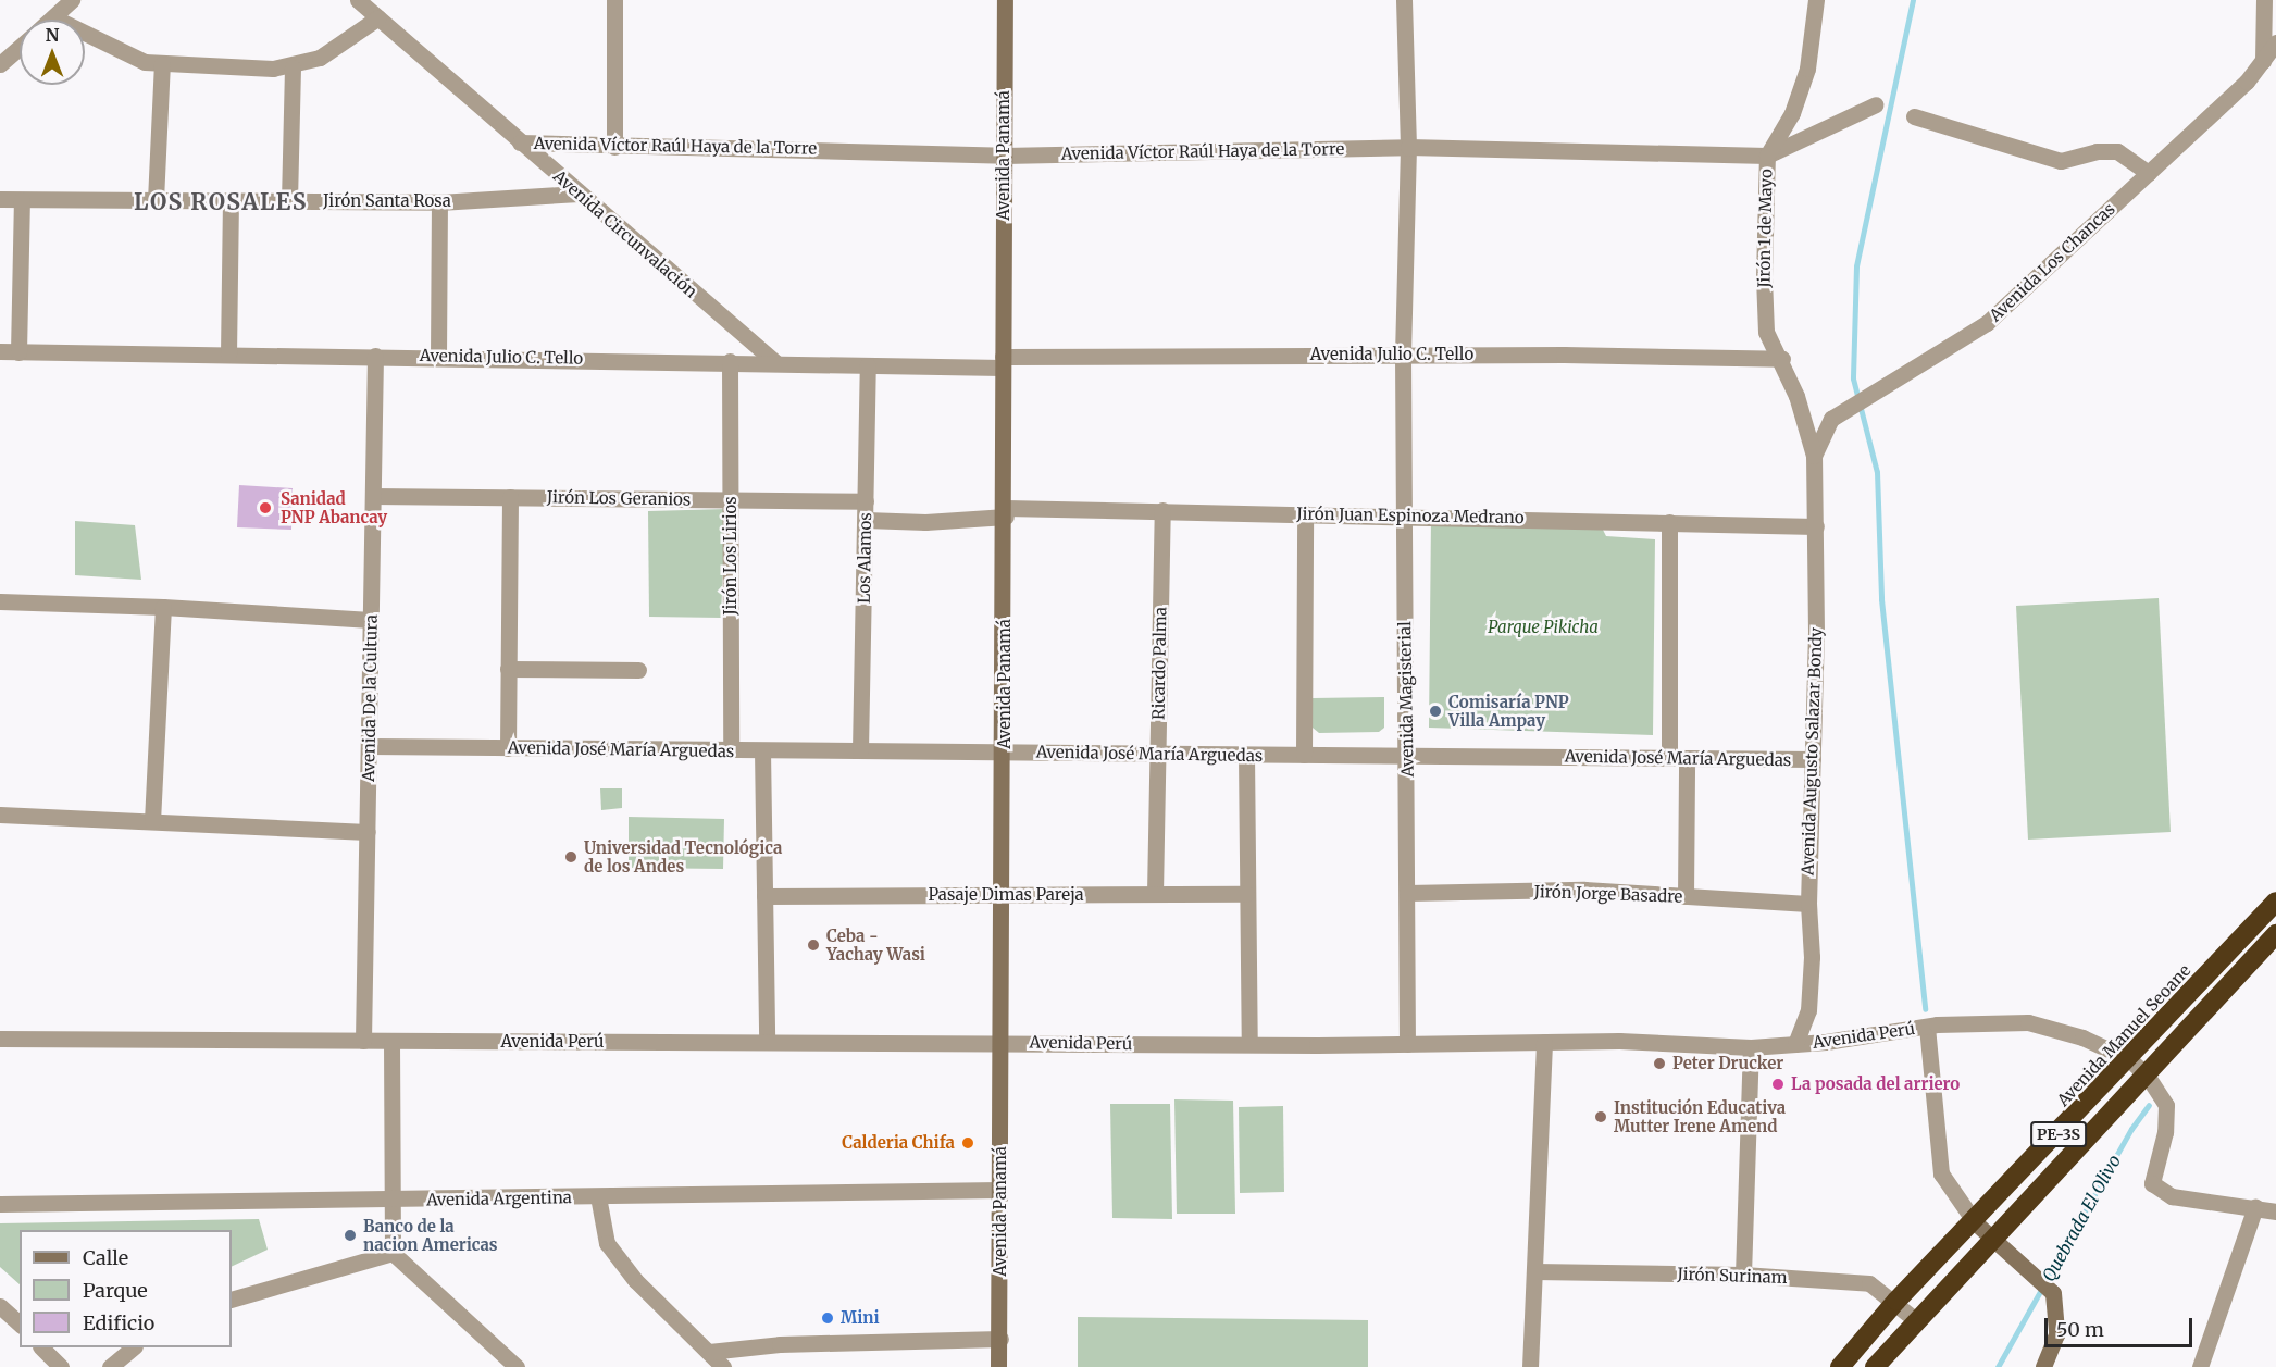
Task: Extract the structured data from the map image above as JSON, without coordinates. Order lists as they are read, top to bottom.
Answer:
{
  "streets": {
    "highway": ["Avenida Manuel Seoane", "PE-3S"],
    "street": [
      "Avenida Víctor Raúl Haya de la Torre",
      "Avenida Panamá",
      "Jirón Santa Rosa",
      "Jirón 1 de Mayo",
      "Avenida Circunvalación",
      "Avenida Los Chancas",
      "Avenida Julio C. Tello",
      "Jirón Los Geranios",
      "Jirón Juan Espinoza Medrano",
      "Jirón Los Lirios",
      "Los Alamos",
      "Ricardo Palma",
      "Avenida De la Cultura",
      "Avenida Magisterial",
      "Avenida José María Arguedas",
      "Avenida Augusto Salazar Bondy",
      "Jirón Jorge Basadre",
      "Pasaje Dimas Pareja",
      "Avenida Perú",
      "Avenida Argentina",
      "Jirón Surinam"
    ]
  },
  "crossings": [
    ["Avenida Víctor Raúl Haya de la Torre", "Avenida Panamá"],
    ["Avenida Víctor Raúl Haya de la Torre", "Jirón 1 de Mayo"],
    ["Avenida Víctor Raúl Haya de la Torre", "Avenida Circunvalación"],
    ["Avenida Víctor Raúl Haya de la Torre", "Avenida Magisterial"],
    ["Avenida Panamá", "Avenida Julio C. Tello"],
    ["Avenida Panamá", "Jirón Juan Espinoza Medrano"],
    ["Avenida Panamá", "Avenida José María Arguedas"],
    ["Avenida Panamá", "Pasaje Dimas Pareja"],
    ["Avenida Panamá", "Avenida Perú"],
    ["Avenida Panamá", "Avenida Argentina"],
    ["Jirón Santa Rosa", "Avenida Circunvalación"],
    ["Jirón 1 de Mayo", "Avenida Los Chancas"],
    ["Jirón 1 de Mayo", "Avenida Julio C. Tello"],
    ["Jirón 1 de Mayo", "Avenida Augusto Salazar Bondy"],
    ["Avenida Circunvalación", "Avenida Julio C. Tello"],
    ["Avenida Los Chancas", "Avenida Augusto Salazar Bondy"],
    ["Avenida Julio C. Tello", "Jirón Los Lirios"],
    ["Avenida Julio C. Tello", "Los Alamos"],
    ["Avenida Julio C. Tello", "Avenida De la Cultura"],
    ["Avenida Julio C. Tello", "Avenida Magisterial"],
    ["Jirón Los Geranios", "Jirón Los Lirios"],
    ["Jirón Los Geranios", "Los Alamos"],
    ["Jirón Los Geranios", "Avenida De la Cultura"],
    ["Jirón Juan Espinoza Medrano", "Ricardo Palma"],
    ["Jirón Juan Espinoza Medrano", "Avenida Magisterial"],
    ["Jirón Juan Espinoza Medrano", "Avenida Augusto Salazar Bondy"],
    ["Jirón Los Lirios", "Avenida José María Arguedas"],
    ["Los Alamos", "Avenida José María Arguedas"],
    ["Ricardo Palma", "Avenida José María Arguedas"],
    ["Ricardo Palma", "Pasaje Dimas Pareja"],
    ["Avenida De la Cultura", "Avenida José María Arguedas"],
    ["Avenida De la Cultura", "Avenida Perú"],
    ["Avenida Magisterial", "Avenida José María Arguedas"],
    ["Avenida Magisterial", "Jirón Jorge Basadre"],
    ["Avenida Magisterial", "Avenida Perú"],
    ["Avenida José María Arguedas", "Avenida Augusto Salazar Bondy"],
    ["Avenida Augusto Salazar Bondy", "Jirón Jorge Basadre"],
    ["Avenida Augusto Salazar Bondy", "Avenida Perú"],
    ["Avenida Perú", "Avenida Manuel Seoane"],
    ["Avenida Manuel Seoane", "Jirón Surinam"]
  ],
  "districts": ["LOS ROSALES"],
  "water": ["Quebrada El Olivo"],
  "parks": ["Parque Pikicha"],
  "places": [
    "Sanidad PNP Abancay",
    "Comisaría PNP Villa Ampay",
    "Universidad Tecnológica de los Andes",
    "Ceba - Yachay Wasi",
    "Peter Drucker",
    "La posada del arriero",
    "Institución Educativa Mutter Irene Amend",
    "Calderia Chifa",
    "Banco de la nacion Americas",
    "Mini"
  ],
  "legend": ["Calle", "Parque", "Edificio"],
  "scale_bar": "50 m",
  "north": "top"
}
